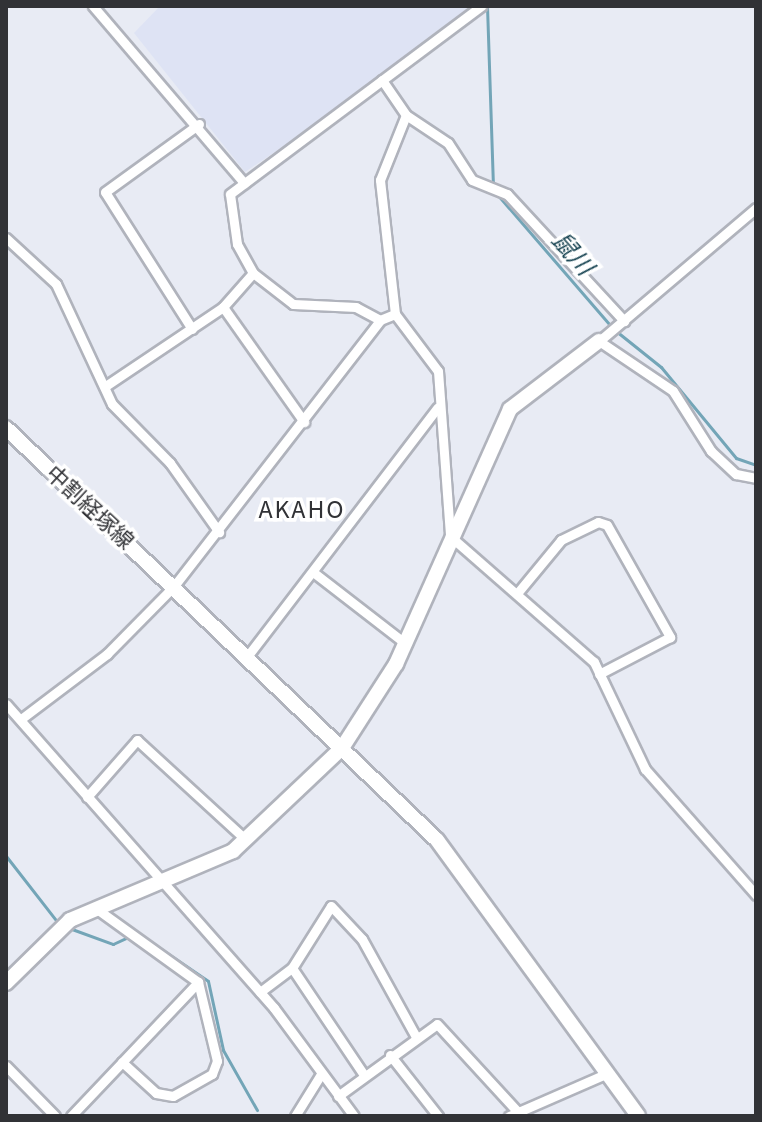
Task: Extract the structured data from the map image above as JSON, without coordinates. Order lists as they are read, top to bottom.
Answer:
{
  "streets": {
    "street": ["中割経塚線"]
  },
  "districts": ["AKAHO"],
  "water": ["鼠川"]
}
